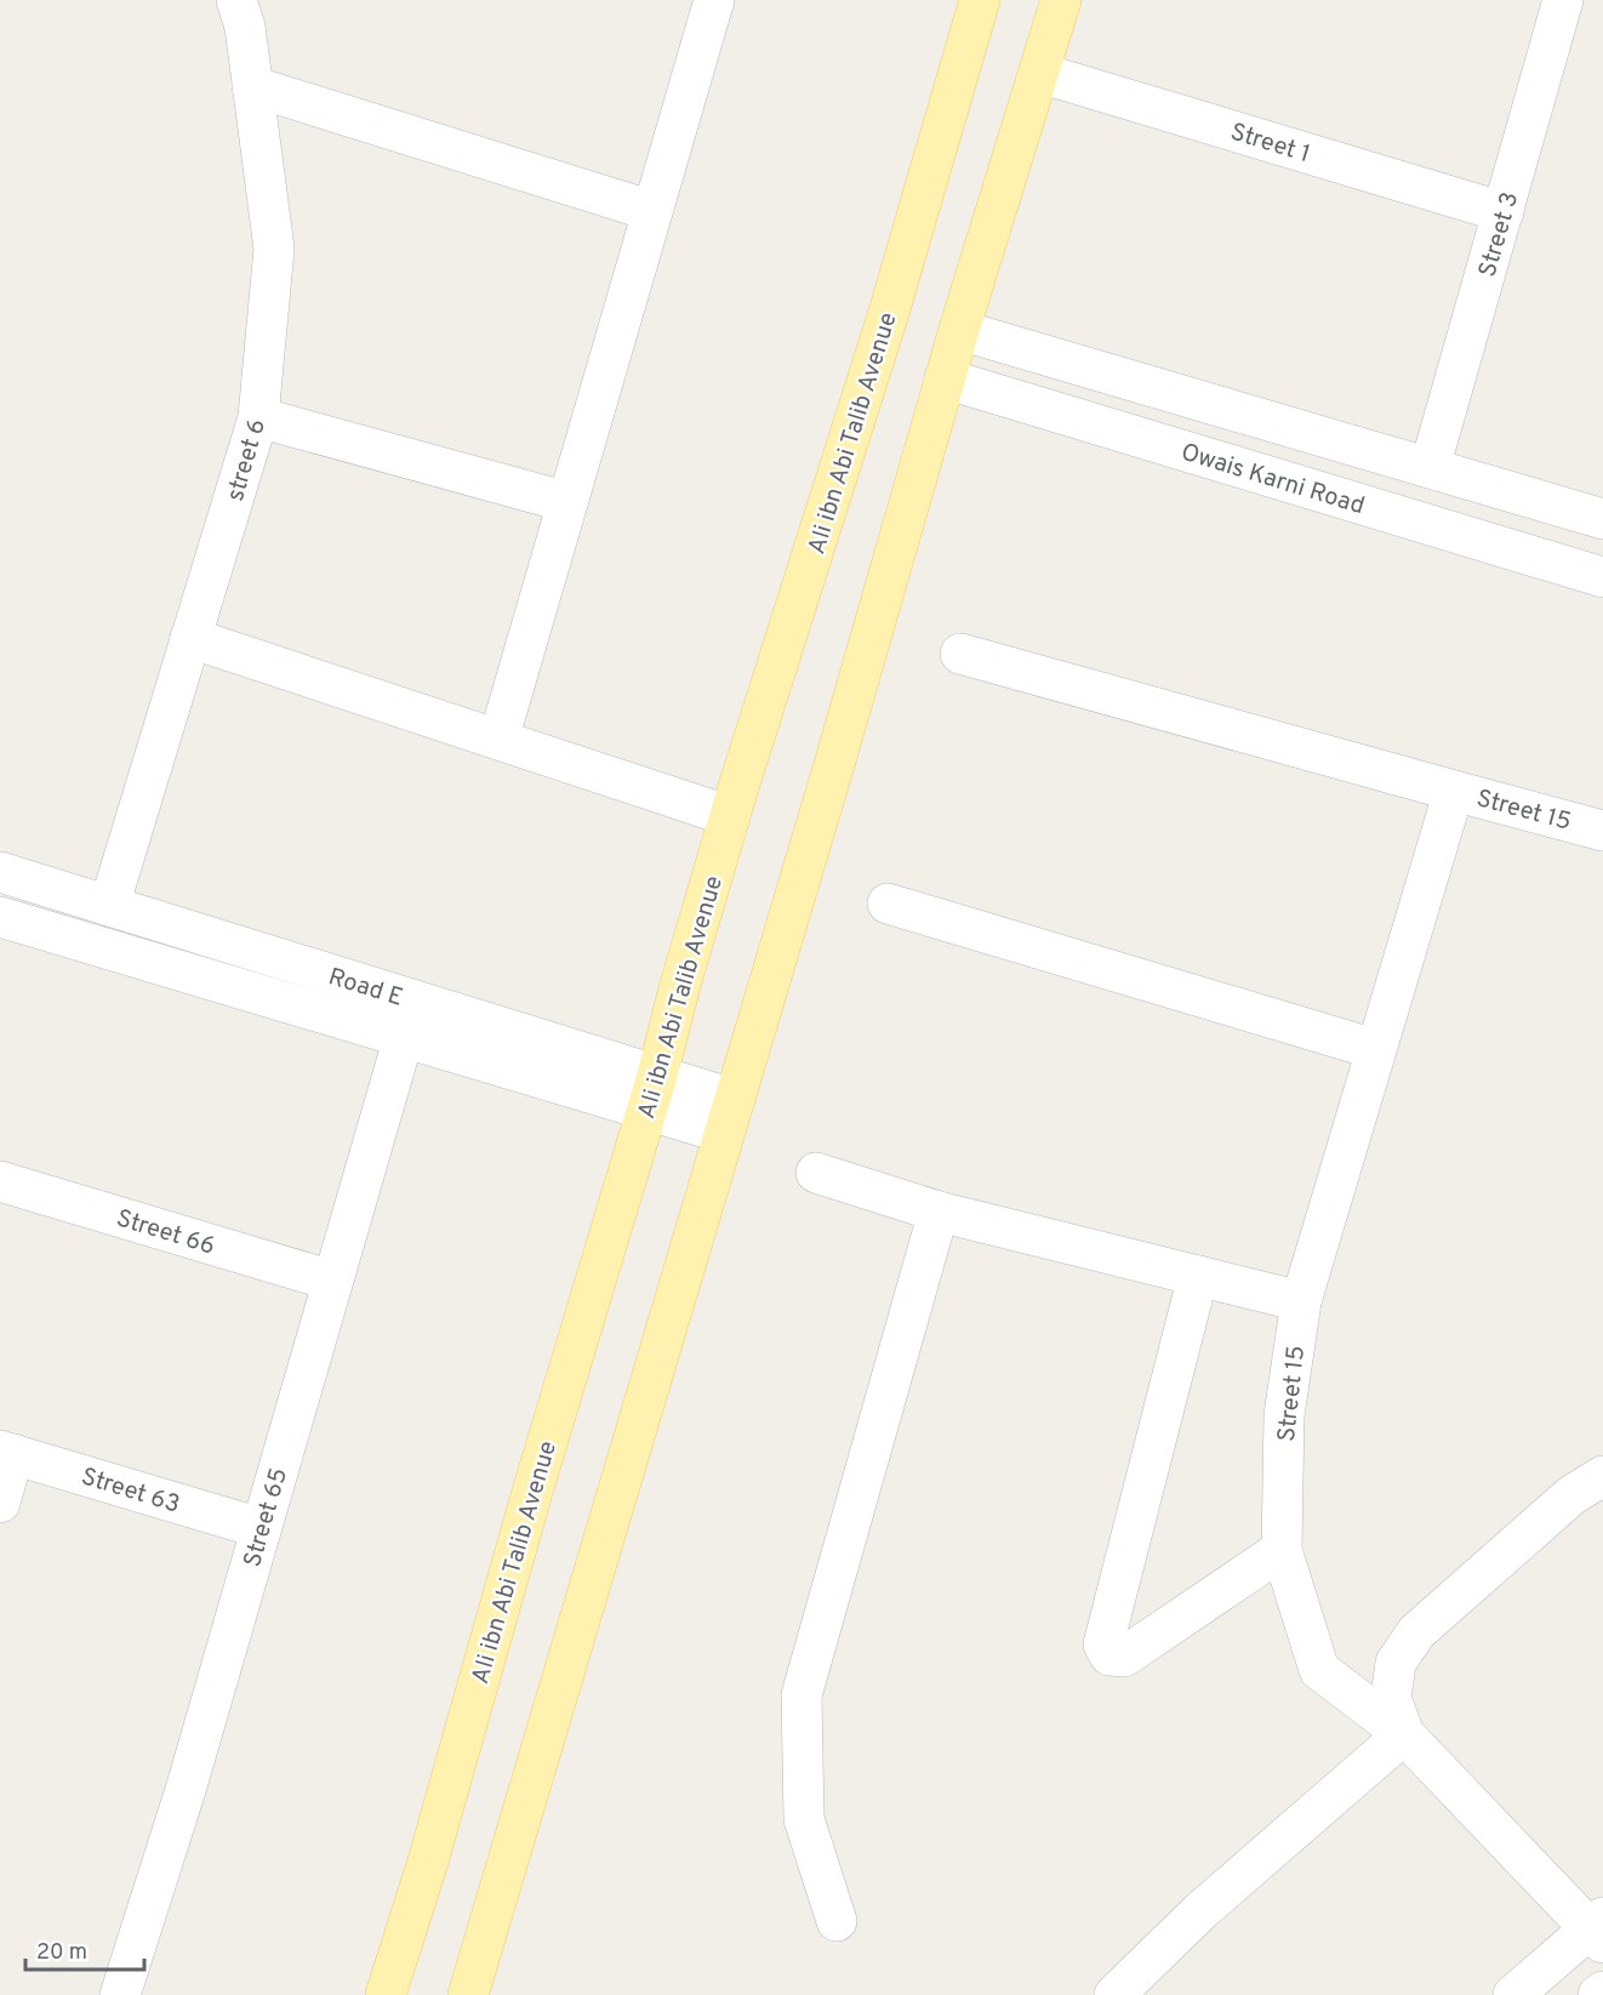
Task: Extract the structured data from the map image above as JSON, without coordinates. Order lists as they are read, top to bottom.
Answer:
{
  "streets": {
    "main road": ["Ali ibn Abi Talib Avenue"],
    "street": [
      "Street 1",
      "Street 3",
      "street 6",
      "Owais Karni Road",
      "Street 15",
      "Road E",
      "Street 66",
      "Street 63",
      "Street 65"
    ]
  },
  "crossings": [
    ["Street 1", "Street 3"],
    ["Ali ibn Abi Talib Avenue", "Road E"],
    ["street 6", "Road E"],
    ["Road E", "Street 65"],
    ["Street 66", "Street 65"],
    ["Street 63", "Street 65"]
  ],
  "scale_bar": "20 m"
}
